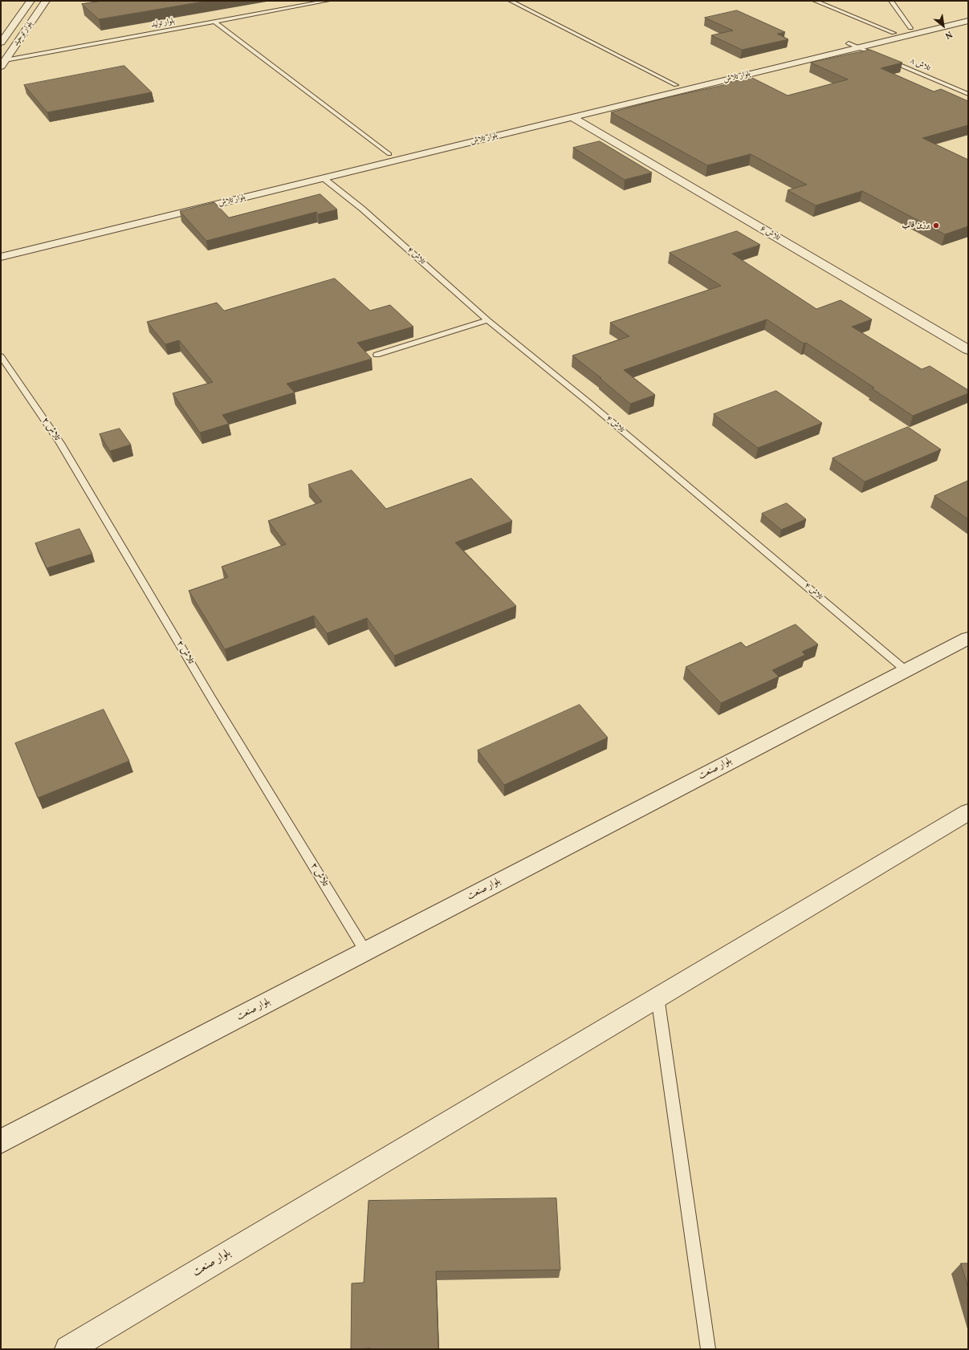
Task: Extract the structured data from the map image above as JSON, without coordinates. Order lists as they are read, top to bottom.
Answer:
{
  "streets": {
    "street": [
      "بلوار توحید",
      "بلوار تلاش",
      "تلاش ۶",
      "بلوار صنعت"
    ],
    "lane": [
      "بلوار تولید",
      "تلاش ۸",
      "تلاش ۴",
      "تلاش ۲"
    ]
  },
  "crossings": [
    ["بلوار تولید", "بلوار توحید"],
    ["تلاش ۸", "بلوار تلاش"],
    ["بلوار تلاش", "تلاش ۶"],
    ["بلوار تلاش", "تلاش ۴"],
    ["تلاش ۴", "بلوار صنعت"],
    ["تلاش ۲", "بلوار صنعت"]
  ],
  "places": ["برزین قالب"],
  "north": "bottom right"
}
